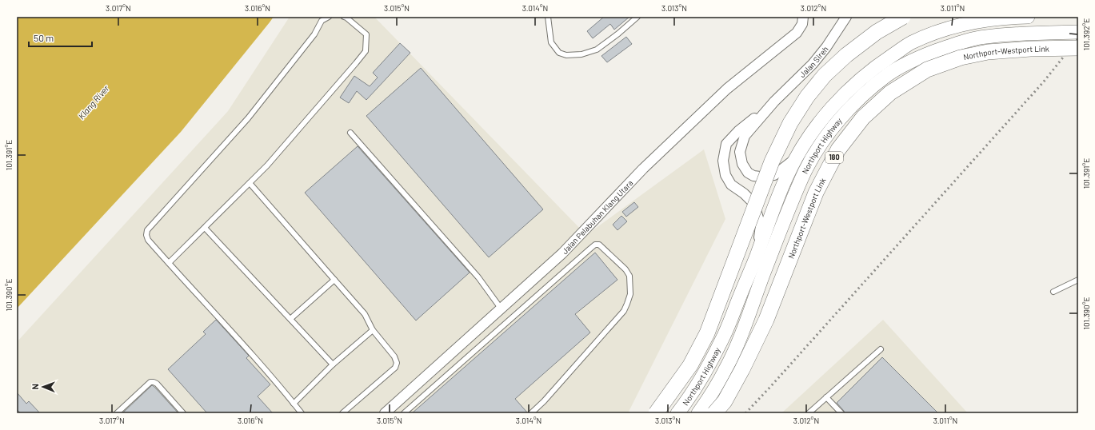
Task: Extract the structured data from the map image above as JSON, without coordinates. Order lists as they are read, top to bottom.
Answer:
{
  "streets": {
    "main road": ["Northport-Westport Link", "Northport Highway", "180"],
    "street": ["Jalan Sireh", "Jalan Pelabuhan Klang Utara"]
  },
  "water": ["Klang River"],
  "scale_bar": "50 m",
  "north": "left",
  "coordinates": [
    "3.017°N",
    "3.016°N",
    "3.015°N",
    "3.014°N",
    "3.013°N",
    "3.012°N",
    "3.011°N",
    "101.392°E",
    "101.391°E",
    "101.390°E"
  ]
}
